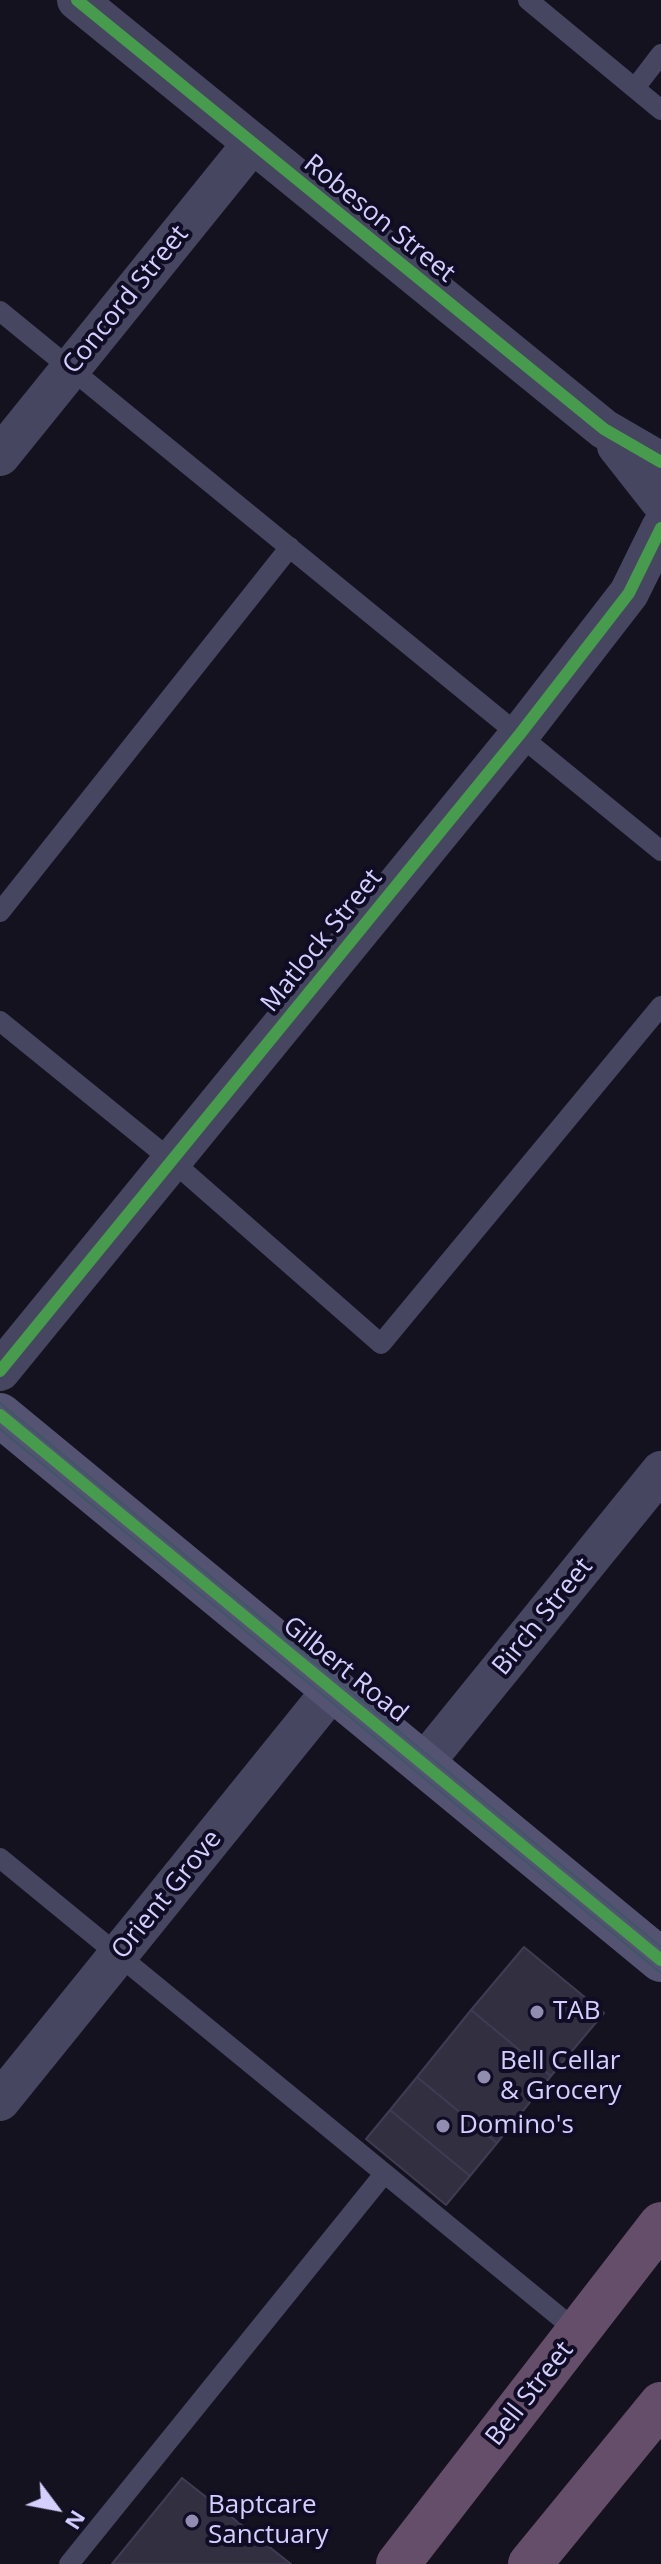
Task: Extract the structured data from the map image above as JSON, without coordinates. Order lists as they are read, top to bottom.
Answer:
{
  "streets": {
    "highway": ["Bell Street"],
    "street": [
      "Robeson Street",
      "Concord Street",
      "Matlock Street",
      "Birch Street",
      "Gilbert Road",
      "Orient Grove"
    ]
  },
  "crossings": [
    ["Robeson Street", "Concord Street"],
    ["Birch Street", "Gilbert Road"],
    ["Gilbert Road", "Orient Grove"]
  ],
  "places": [
    "TAB",
    "Bell Cellar & Grocery",
    "Domino's",
    "Baptcare Sanctuary"
  ],
  "north": "bottom right"
}
